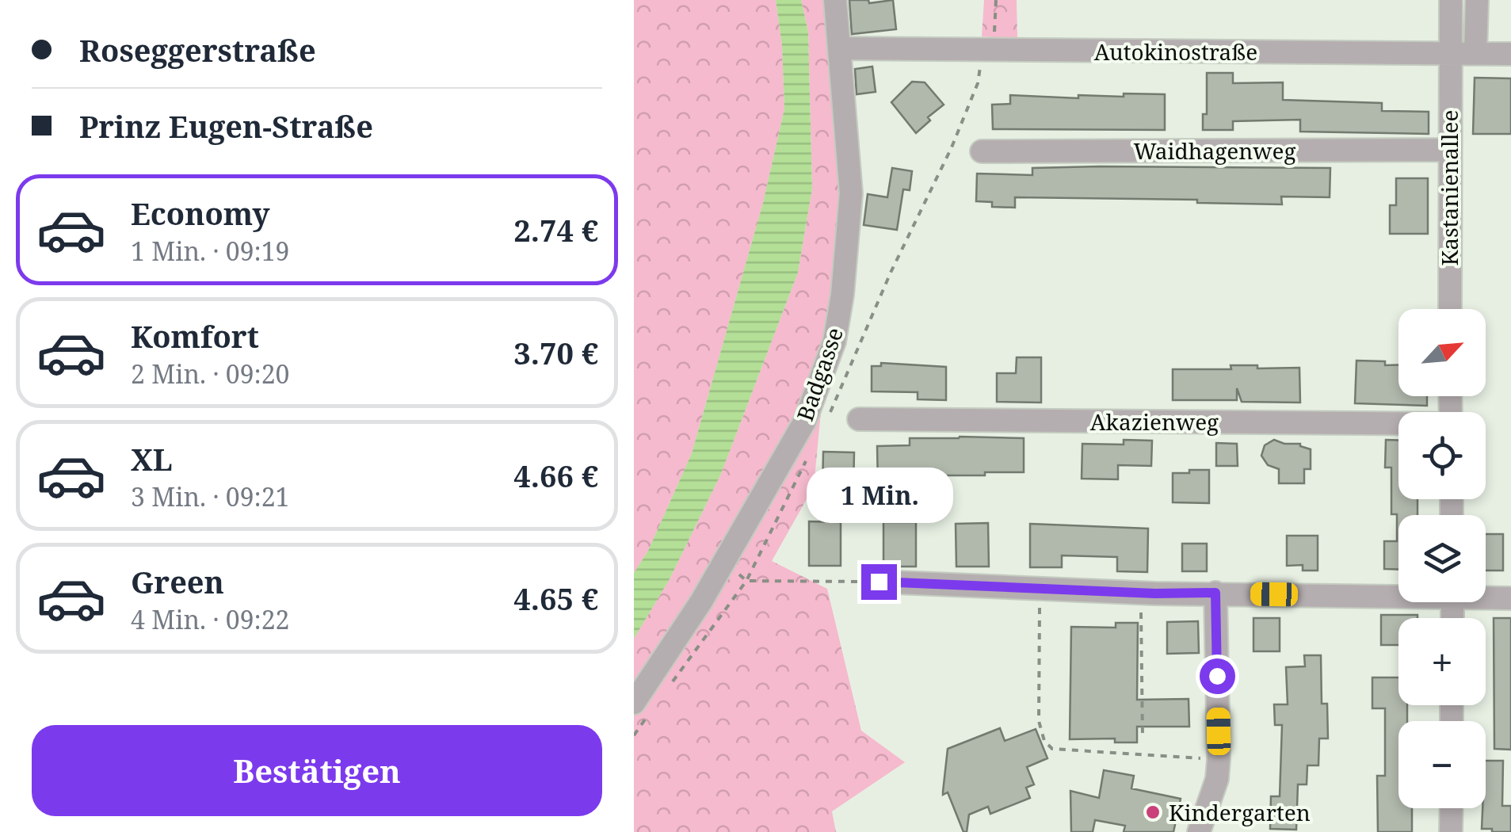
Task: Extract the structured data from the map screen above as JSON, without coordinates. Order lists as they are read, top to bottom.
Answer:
{
  "streets": {
    "street": [
      "Autokinostraße",
      "Waidhagenweg",
      "Kastanienallee",
      "Badgasse",
      "Akazienweg"
    ]
  },
  "crossings": [
    ["Autokinostraße", "Kastanienallee"],
    ["Autokinostraße", "Badgasse"],
    ["Waidhagenweg", "Kastanienallee"]
  ],
  "places": ["Kindergarten"],
  "north": "top right",
  "page": {
    "banner": ["Roseggerstraße", "Prinz Eugen-Straße"],
    "list": [
      {
        "name": "Economy",
        "note": "1 Min. · 09:19",
        "value": "2.74 €"
      },
      {
        "name": "Komfort",
        "note": "2 Min. · 09:20",
        "value": "3.70 €"
      },
      {
        "name": "XL",
        "note": "3 Min. · 09:21",
        "value": "4.66 €"
      },
      {
        "name": "Green",
        "note": "4 Min. · 09:22",
        "value": "4.65 €"
      }
    ],
    "map_buttons": ["+", "−"],
    "bubble": "1 Min.",
    "buttons": "Bestätigen"
  }
}
